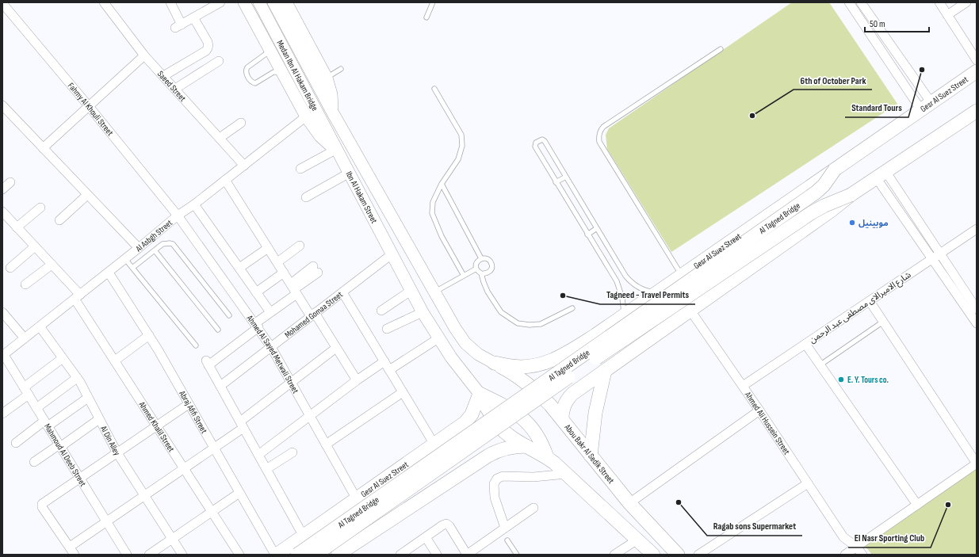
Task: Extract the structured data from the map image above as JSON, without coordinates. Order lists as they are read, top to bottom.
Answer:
{
  "streets": {
    "main road": [
      "Medan Ibn Al Hakam Bridge",
      "Gesr Al Suez Street",
      "Ibn Al Hakam Street",
      "Al Tagned Bridge",
      "Abou Bakr Al Sedik Street"
    ],
    "street": [
      "Saeed Street",
      "Fahmy Al Khouli Street",
      "Al Asbgh Street",
      "شارع الاميرالاى مصطفى عبد الرحمن",
      "Mohamed Gomaa Street",
      "Ahmed Al Sayed Metwali Street",
      "Abraj Afifi Street",
      "Ahmed Ali Hussein Street",
      "Ahmed Khalil Street",
      "Al Din Alley",
      "Mahmoud Al Deeb Street"
    ]
  },
  "crossings": [
    ["Medan Ibn Al Hakam Bridge", "Ibn Al Hakam Street"],
    ["Saeed Street", "Al Asbgh Street"],
    ["Gesr Al Suez Street", "Ibn Al Hakam Street"],
    ["Gesr Al Suez Street", "Al Tagned Bridge"],
    ["Gesr Al Suez Street", "Ahmed Al Sayed Metwali Street"],
    ["Gesr Al Suez Street", "Abraj Afifi Street"],
    ["Gesr Al Suez Street", "Abou Bakr Al Sedik Street"],
    ["Fahmy Al Khouli Street", "Al Asbgh Street"],
    ["Fahmy Al Khouli Street", "Ahmed Al Sayed Metwali Street"],
    ["Ibn Al Hakam Street", "Al Asbgh Street"],
    ["Ibn Al Hakam Street", "Mohamed Gomaa Street"],
    ["Ibn Al Hakam Street", "Abou Bakr Al Sedik Street"],
    ["Al Asbgh Street", "Ahmed Al Sayed Metwali Street"],
    ["Al Asbgh Street", "Abraj Afifi Street"],
    ["Al Asbgh Street", "Ahmed Khalil Street"],
    ["Al Asbgh Street", "Al Din Alley"],
    ["Al Asbgh Street", "Mahmoud Al Deeb Street"],
    ["شارع الاميرالاى مصطفى عبد الرحمن", "Ahmed Ali Hussein Street"],
    ["Mohamed Gomaa Street", "Ahmed Al Sayed Metwali Street"]
  ],
  "places": [
    "Standard Tours",
    "6th of October Park",
    "موبينيل",
    "Tagneed - Travel Permits",
    "E. Y. Tours co.",
    "Ragab sons Supermarket",
    "El Nasr Sporting Club"
  ],
  "scale_bar": "50 m"
}
